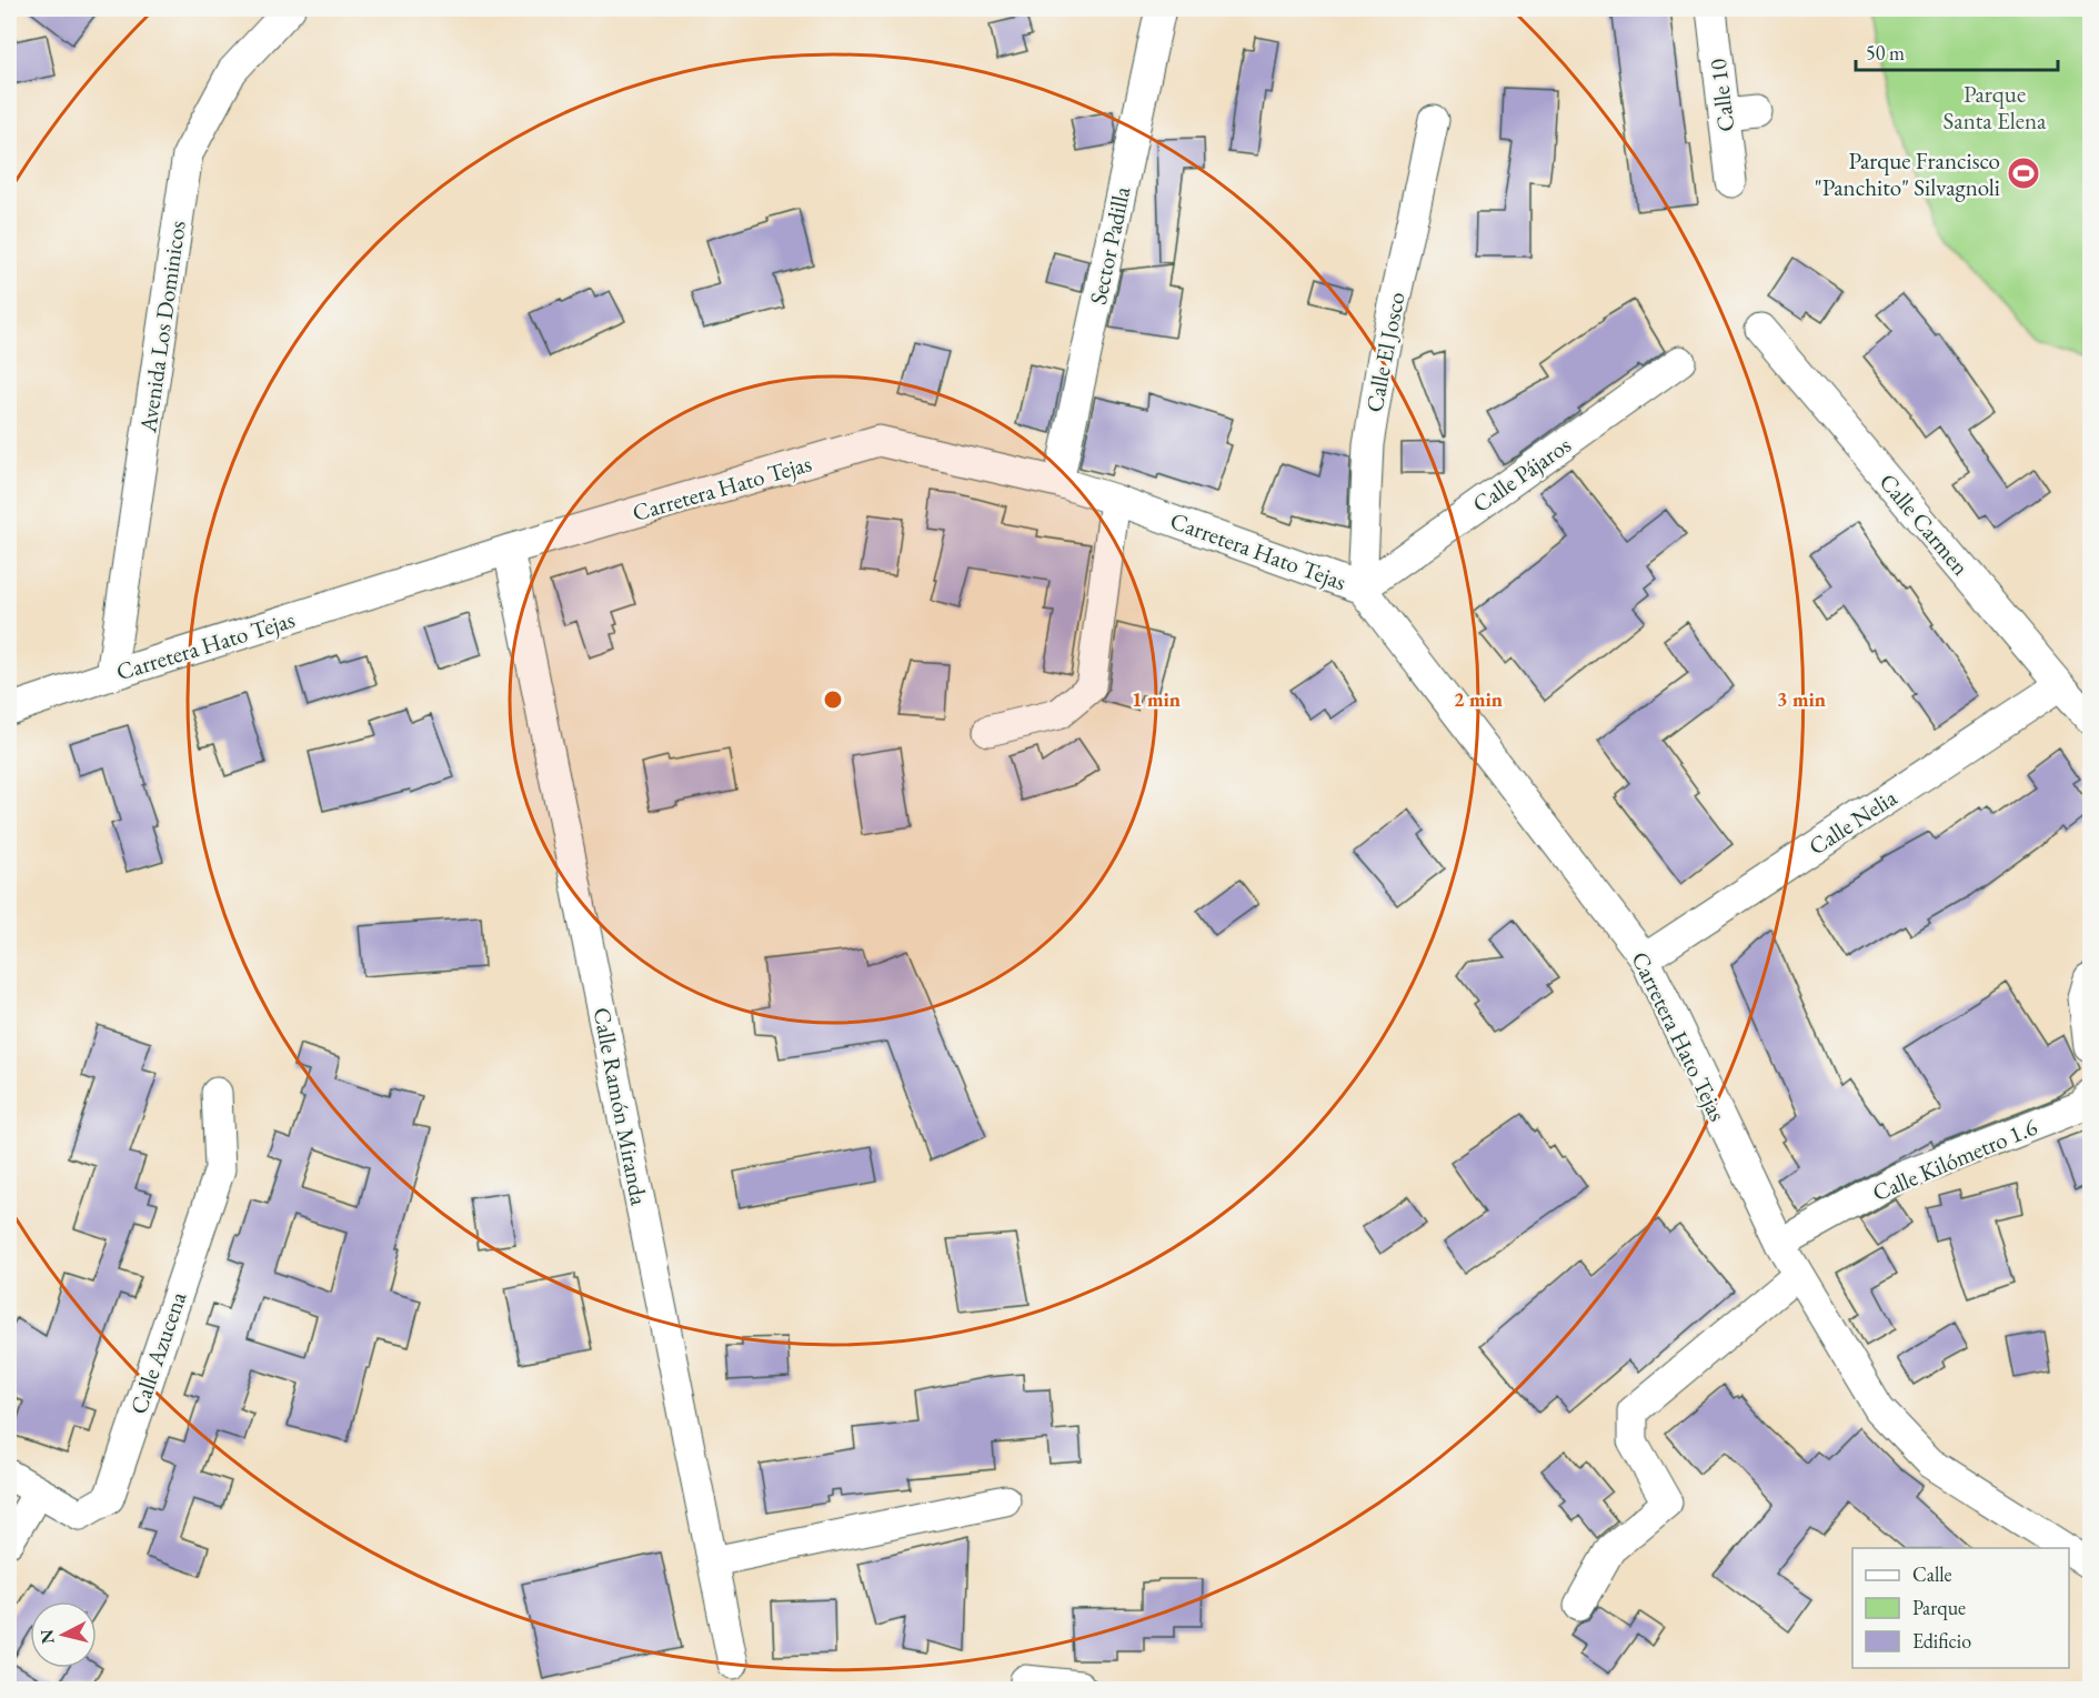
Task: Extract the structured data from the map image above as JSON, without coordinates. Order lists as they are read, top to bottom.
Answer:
{
  "streets": {
    "street": [
      "Calle 10",
      "Sector Padilla",
      "Avenida Los Dominicos",
      "Calle El Josco",
      "Calle Pájaros",
      "Carretera Hato Tejas",
      "Calle Carmen",
      "Calle Nelia",
      "Calle Ramón Miranda",
      "Calle Kilómetro 1.6",
      "Calle Azucena"
    ]
  },
  "crossings": [
    ["Sector Padilla", "Carretera Hato Tejas"],
    ["Avenida Los Dominicos", "Carretera Hato Tejas"],
    ["Calle El Josco", "Calle Pájaros"],
    ["Calle El Josco", "Carretera Hato Tejas"],
    ["Calle Pájaros", "Carretera Hato Tejas"],
    ["Carretera Hato Tejas", "Calle Nelia"],
    ["Carretera Hato Tejas", "Calle Ramón Miranda"],
    ["Carretera Hato Tejas", "Calle Kilómetro 1.6"],
    ["Calle Carmen", "Calle Nelia"]
  ],
  "parks": ["Parque Santa Elena"],
  "places": {
    "sports": ["Parque Francisco \"Panchito\" Silvagnoli"]
  },
  "legend": ["Calle", "Parque", "Edificio"],
  "scale_bar": "50 m",
  "north": "left",
  "rings": ["1 min", "2 min", "3 min"]
}
